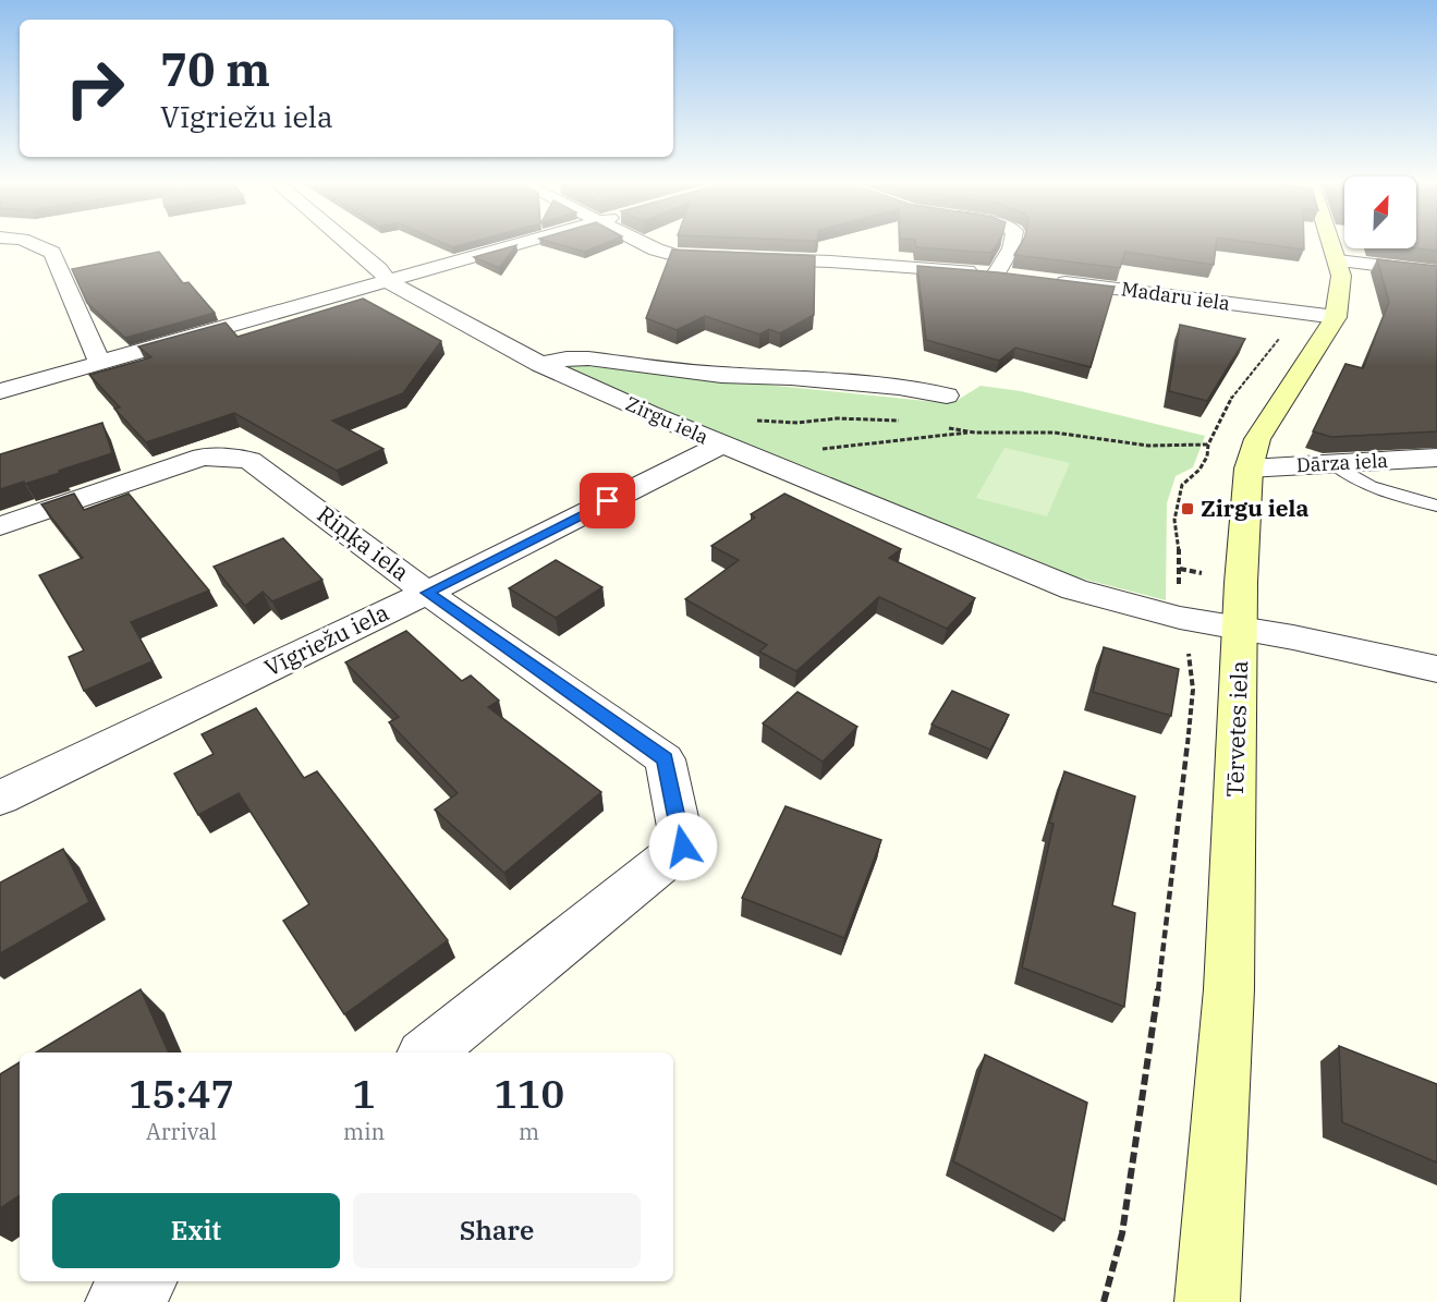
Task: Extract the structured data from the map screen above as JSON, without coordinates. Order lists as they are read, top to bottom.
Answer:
{
  "streets": {
    "main road": ["Tērvetes iela"],
    "street": [
      "Madaru iela",
      "Zirgu iela",
      "Dārza iela",
      "Riņķa iela",
      "Vīgriežu iela"
    ]
  },
  "crossings": [
    ["Madaru iela", "Tērvetes iela"],
    ["Zirgu iela", "Vīgriežu iela"],
    ["Zirgu iela", "Tērvetes iela"],
    ["Dārza iela", "Tērvetes iela"],
    ["Riņķa iela", "Vīgriežu iela"]
  ],
  "places": {
    "transit": ["Zirgu iela"]
  },
  "north": "top right",
  "page": {
    "turn": ["70 m", "Vīgriežu iela"],
    "eta": [
      "15:47",
      "Arrival",
      "1",
      "min",
      "110",
      "m"
    ],
    "buttons": ["Exit", "Share"]
  }
}
